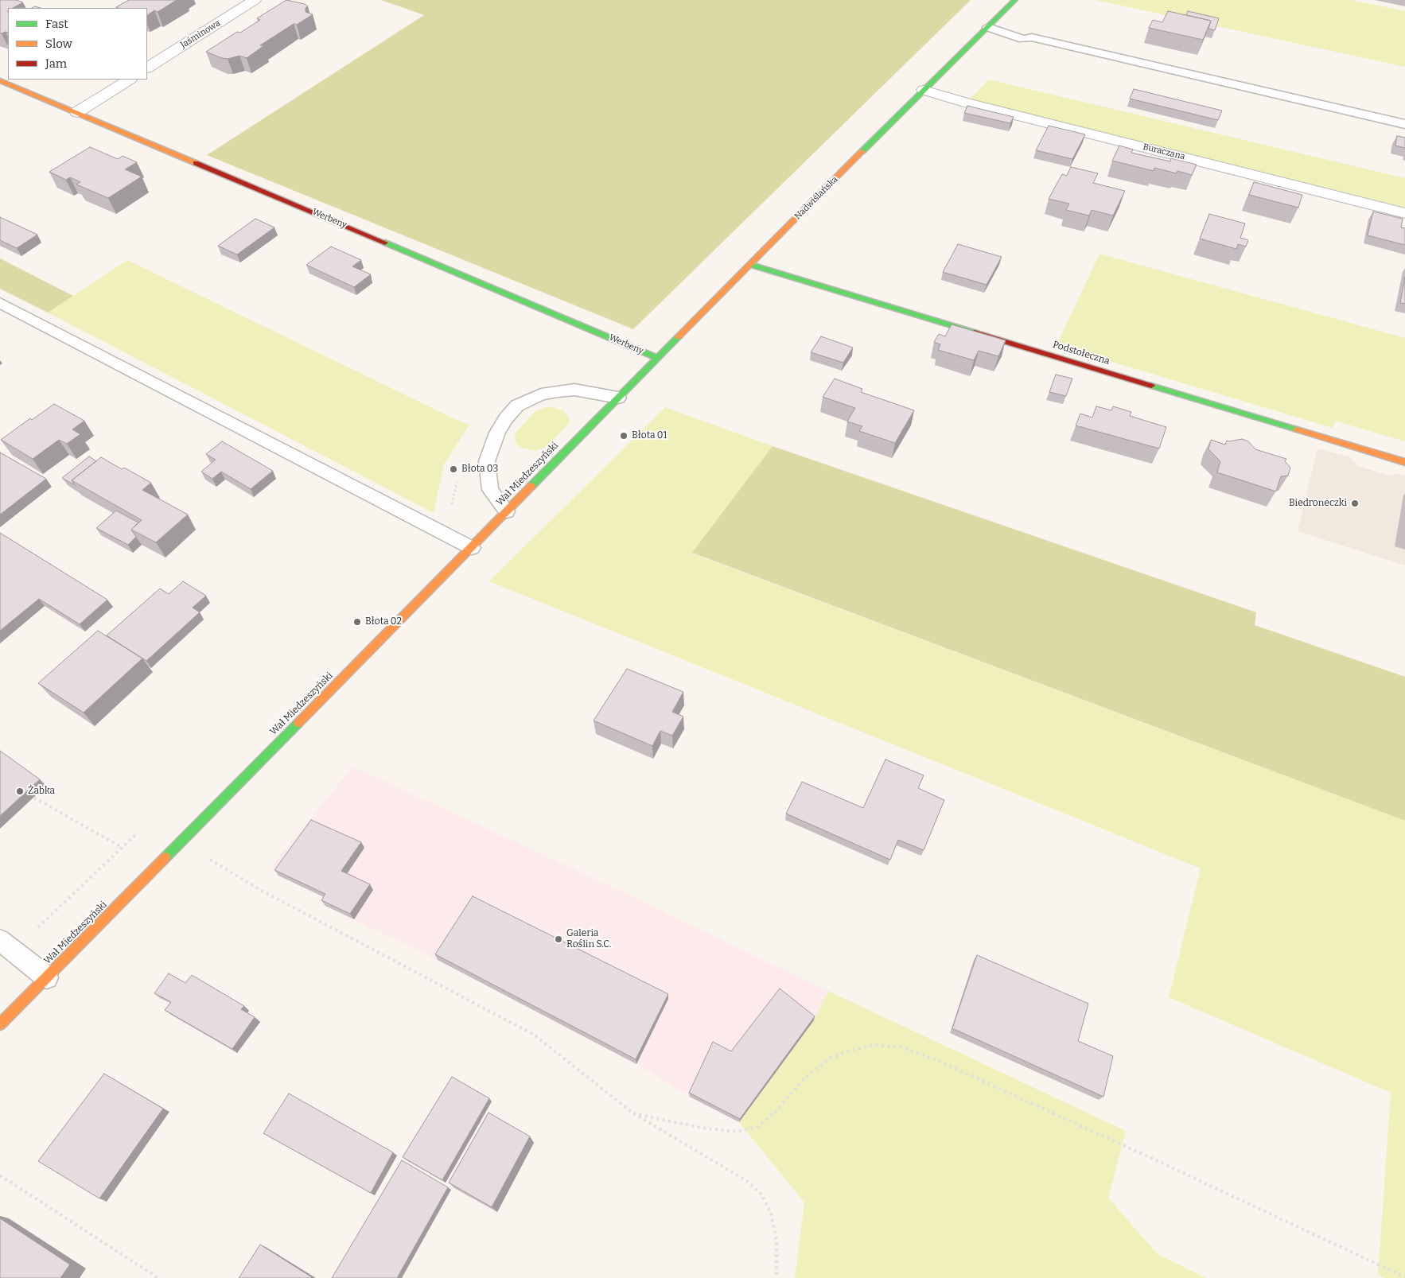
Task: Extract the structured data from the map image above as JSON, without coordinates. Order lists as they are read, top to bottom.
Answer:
{
  "streets": {
    "main road": [
      "Nadwiślańska",
      "Werbeny",
      "Podstołeczna",
      "Wał Miedzeszyński"
    ],
    "street": ["Jaśminowa", "Buraczana"]
  },
  "crossings": [
    ["Buraczana", "Nadwiślańska"],
    ["Nadwiślańska", "Werbeny"],
    ["Nadwiślańska", "Podstołeczna"],
    ["Nadwiślańska", "Wał Miedzeszyński"]
  ],
  "places": [
    "Błota 01",
    "Błota 03",
    "Biedroneczki",
    "Błota 02",
    "Żabka",
    "Galeria Roślin S.C."
  ],
  "legend": ["Fast", "Slow", "Jam"]
}
